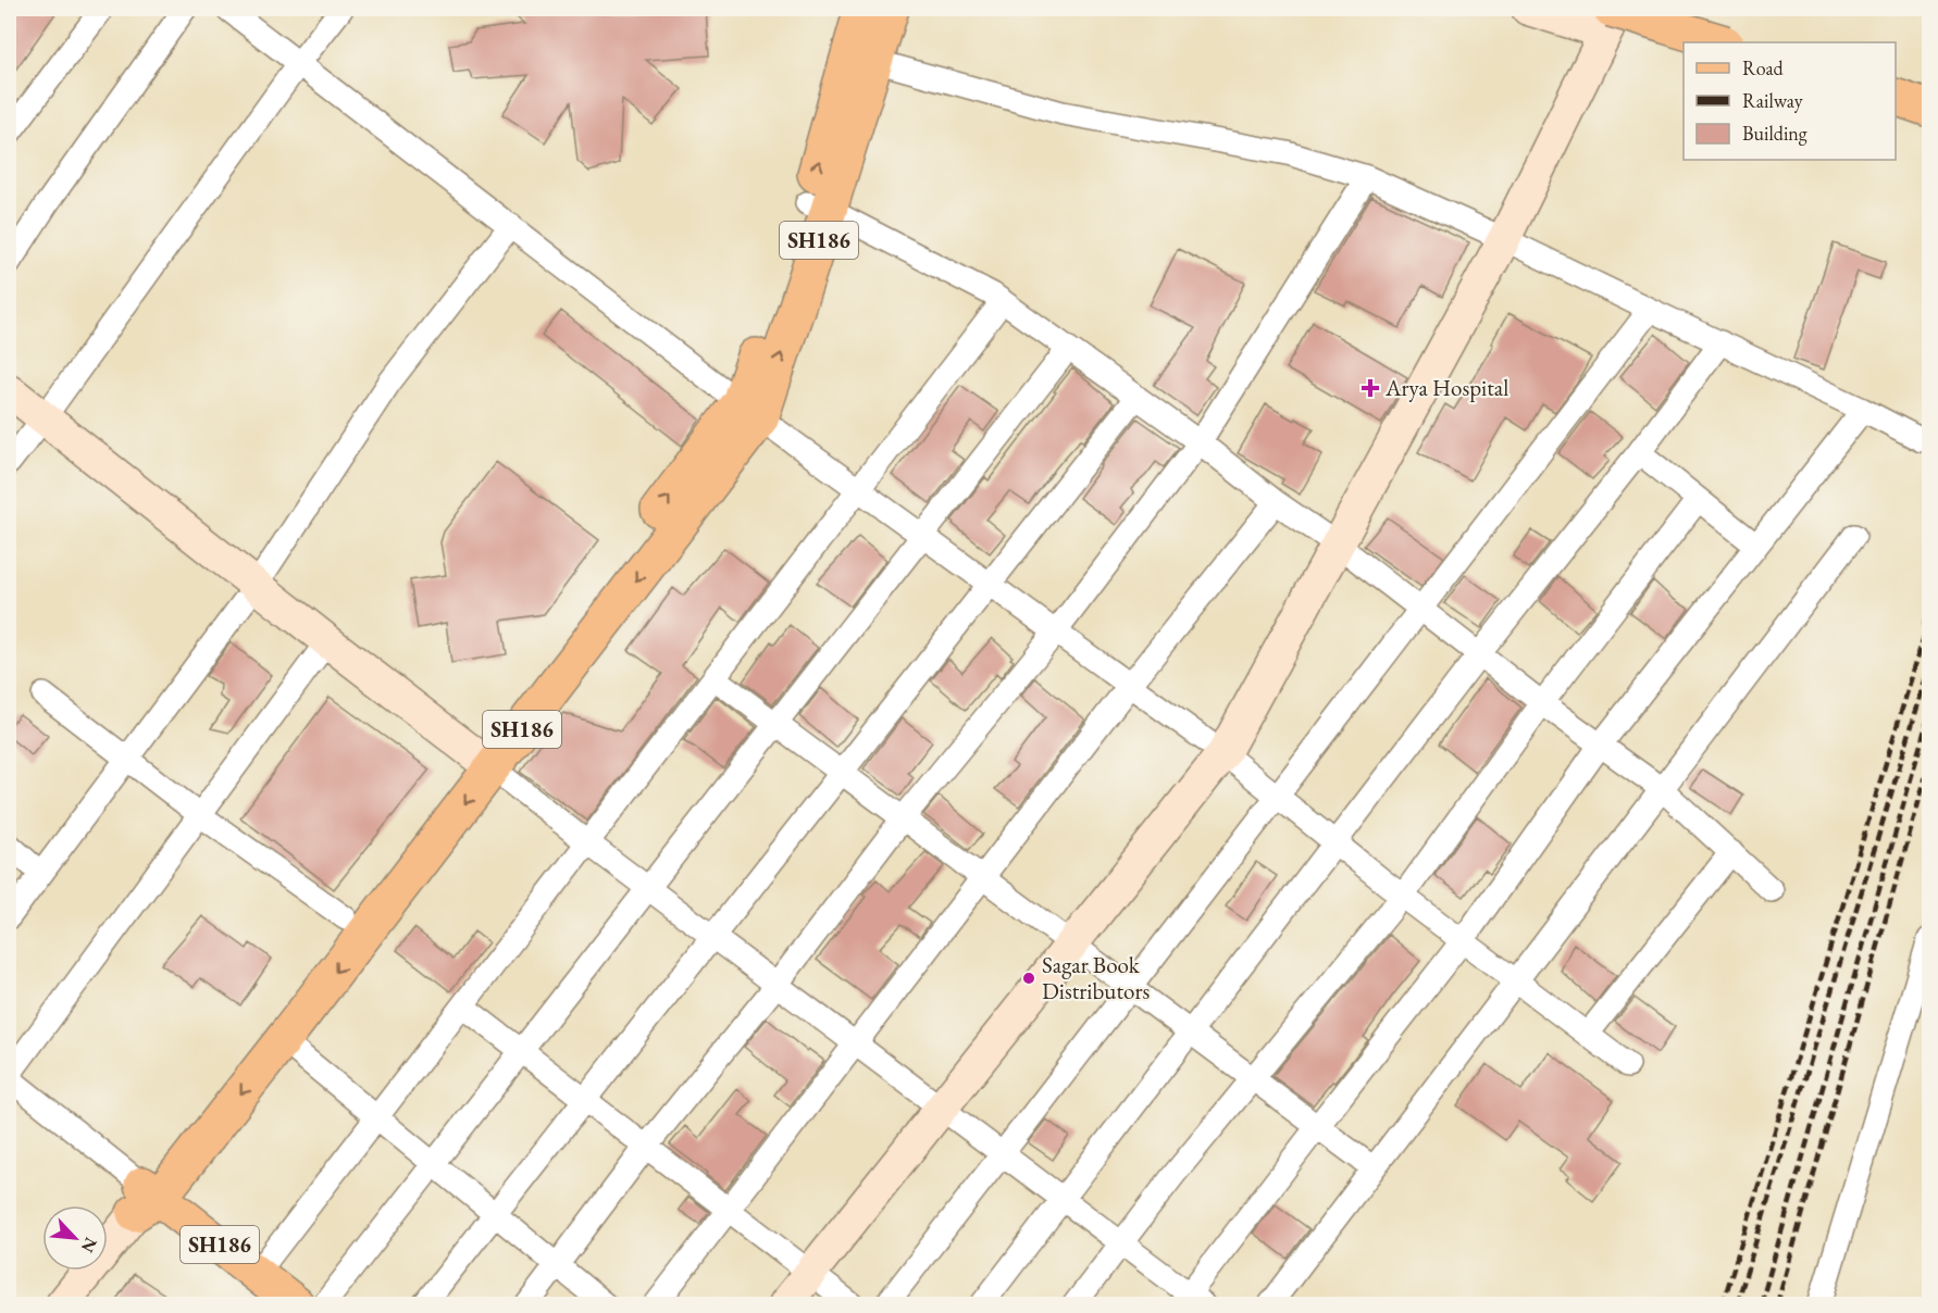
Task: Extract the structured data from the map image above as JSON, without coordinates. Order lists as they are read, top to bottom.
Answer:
{
  "streets": {
    "main road": ["SH186"]
  },
  "places": {
    "health": ["Arya Hospital"],
    "other": ["Sagar Book Distributors"]
  },
  "legend": ["Road", "Railway", "Building"],
  "north": "bottom right"
}
